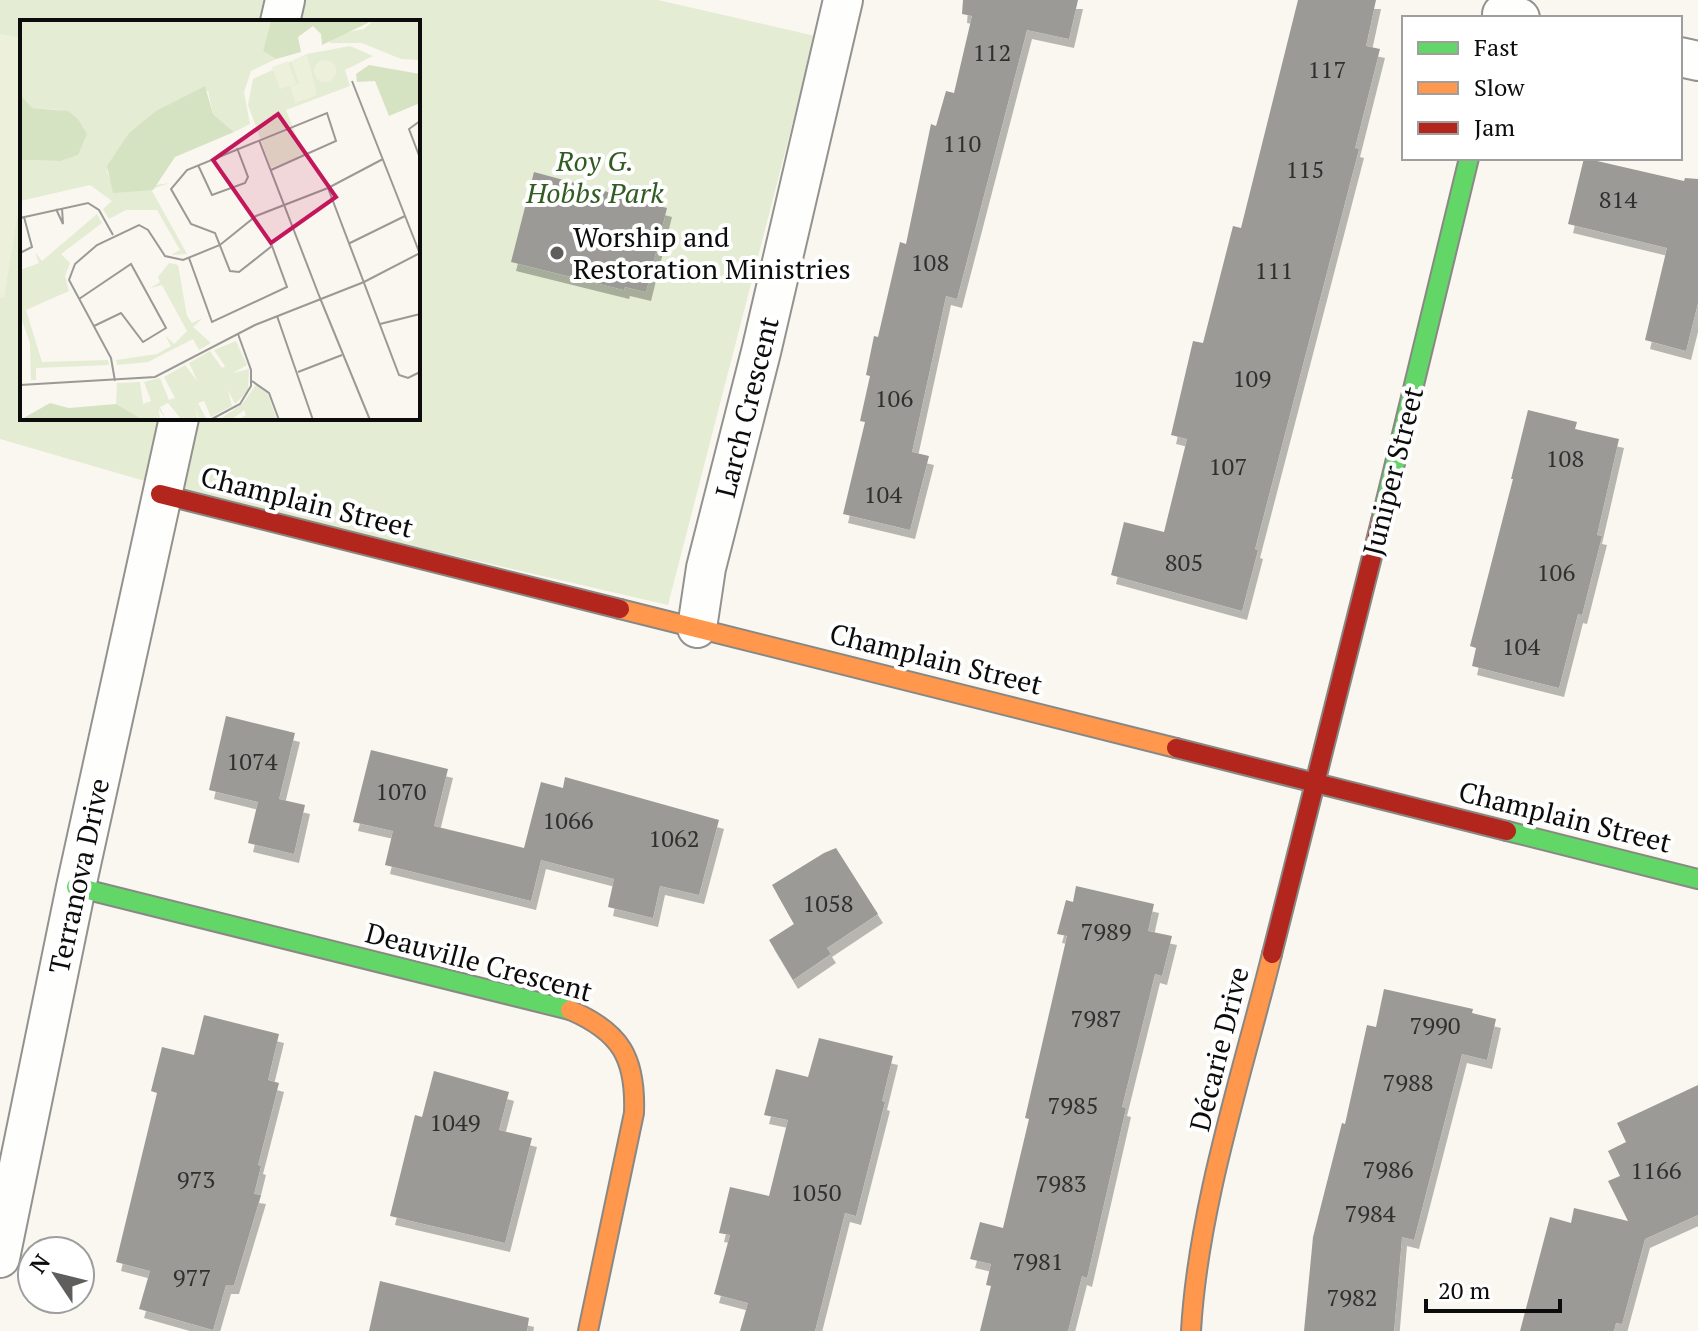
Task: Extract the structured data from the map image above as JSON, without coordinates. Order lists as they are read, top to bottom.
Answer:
{
  "streets": {
    "street": [
      "Larch Crescent",
      "Juniper Street",
      "Champlain Street",
      "Terranova Drive",
      "Deauville Crescent",
      "Décarie Drive"
    ]
  },
  "crossings": [
    ["Larch Crescent", "Champlain Street"],
    ["Juniper Street", "Champlain Street"],
    ["Juniper Street", "Décarie Drive"],
    ["Champlain Street", "Terranova Drive"],
    ["Champlain Street", "Décarie Drive"],
    ["Terranova Drive", "Deauville Crescent"]
  ],
  "parks": ["Roy G. Hobbs Park"],
  "places": ["Worship and Restoration Ministries"],
  "house_numbers": [
    "112",
    "117",
    "110",
    "115",
    "814",
    "108",
    "111",
    "109",
    "106",
    "108",
    "107",
    "104",
    "805",
    "106",
    "104",
    "1074",
    "1070",
    "1066",
    "1062",
    "1058",
    "7989",
    "7987",
    "7990",
    "7988",
    "7985",
    "1049",
    "7986",
    "1166",
    "973",
    "7983",
    "1050",
    "7984",
    "7981",
    "977",
    "7982"
  ],
  "legend": ["Fast", "Slow", "Jam"],
  "scale_bar": "20 m",
  "north": "top left"
}
